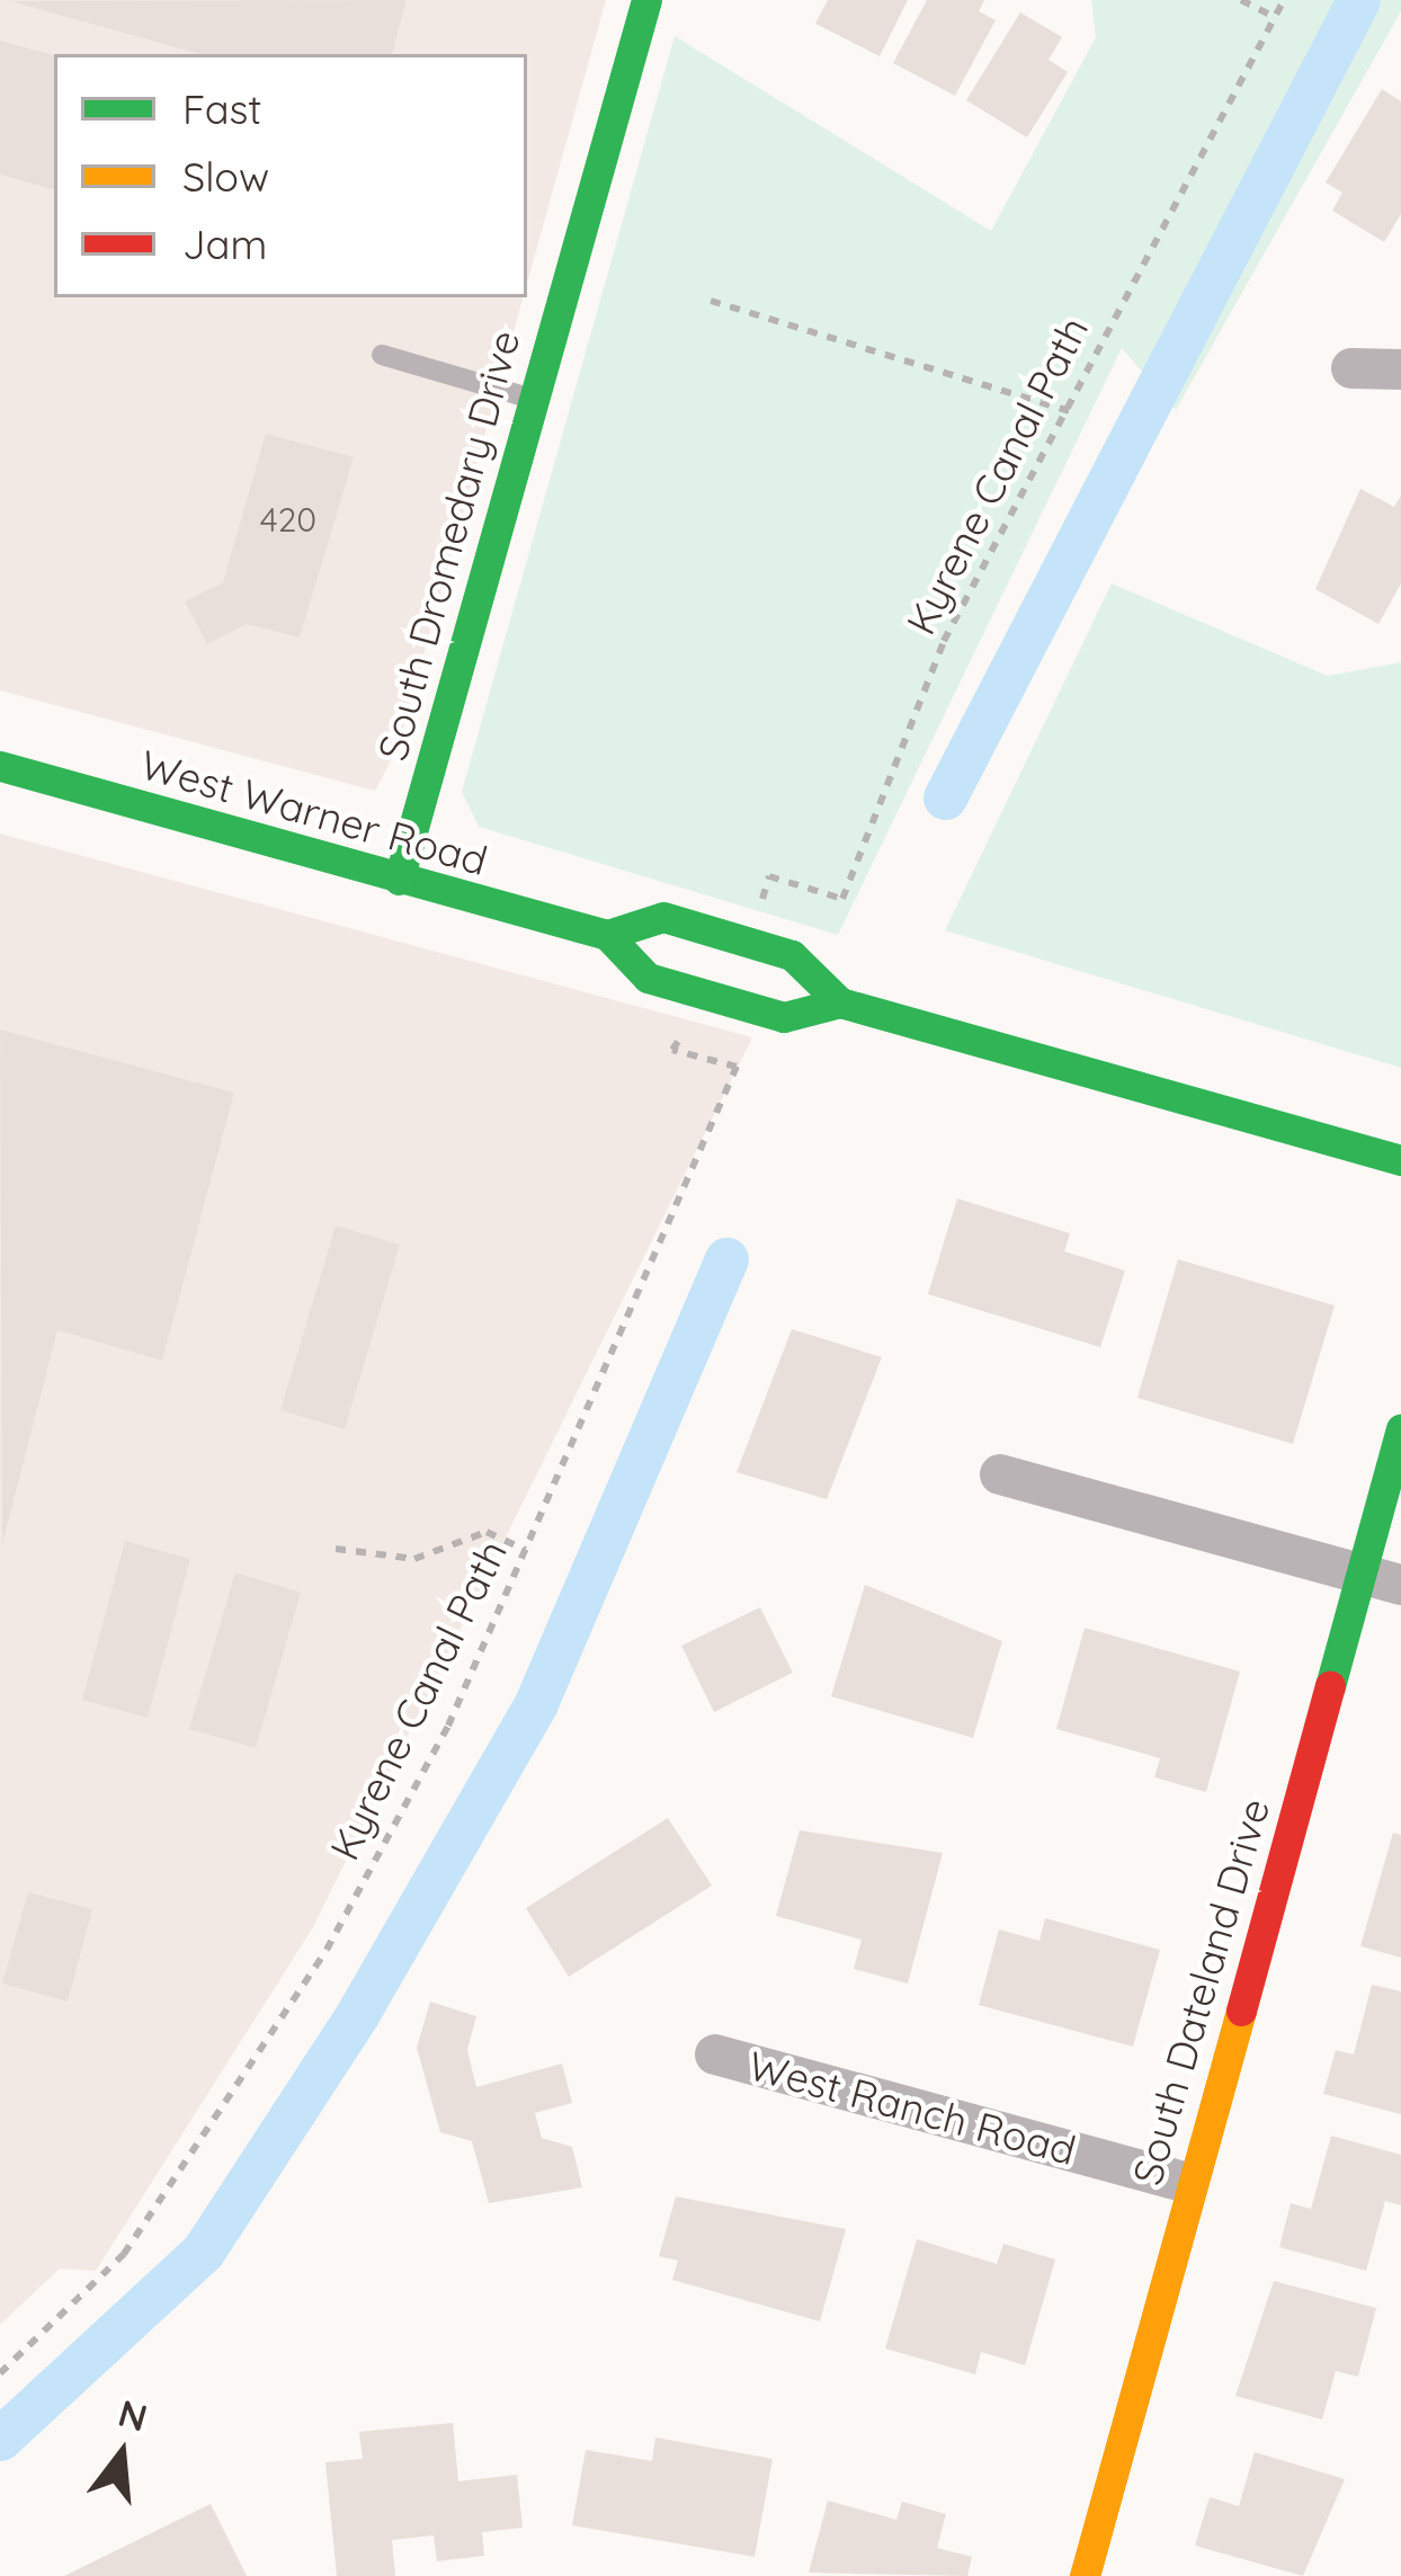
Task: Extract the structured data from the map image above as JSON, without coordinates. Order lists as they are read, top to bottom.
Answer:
{
  "streets": {
    "street": [
      "South Dromedary Drive",
      "West Warner Road",
      "South Dateland Drive",
      "West Ranch Road"
    ],
    "path": ["Kyrene Canal Path"]
  },
  "crossings": [
    ["South Dromedary Drive", "West Warner Road"],
    ["South Dateland Drive", "West Ranch Road"]
  ],
  "house_numbers": ["420"],
  "legend": ["Fast", "Slow", "Jam"],
  "north": "top"
}
